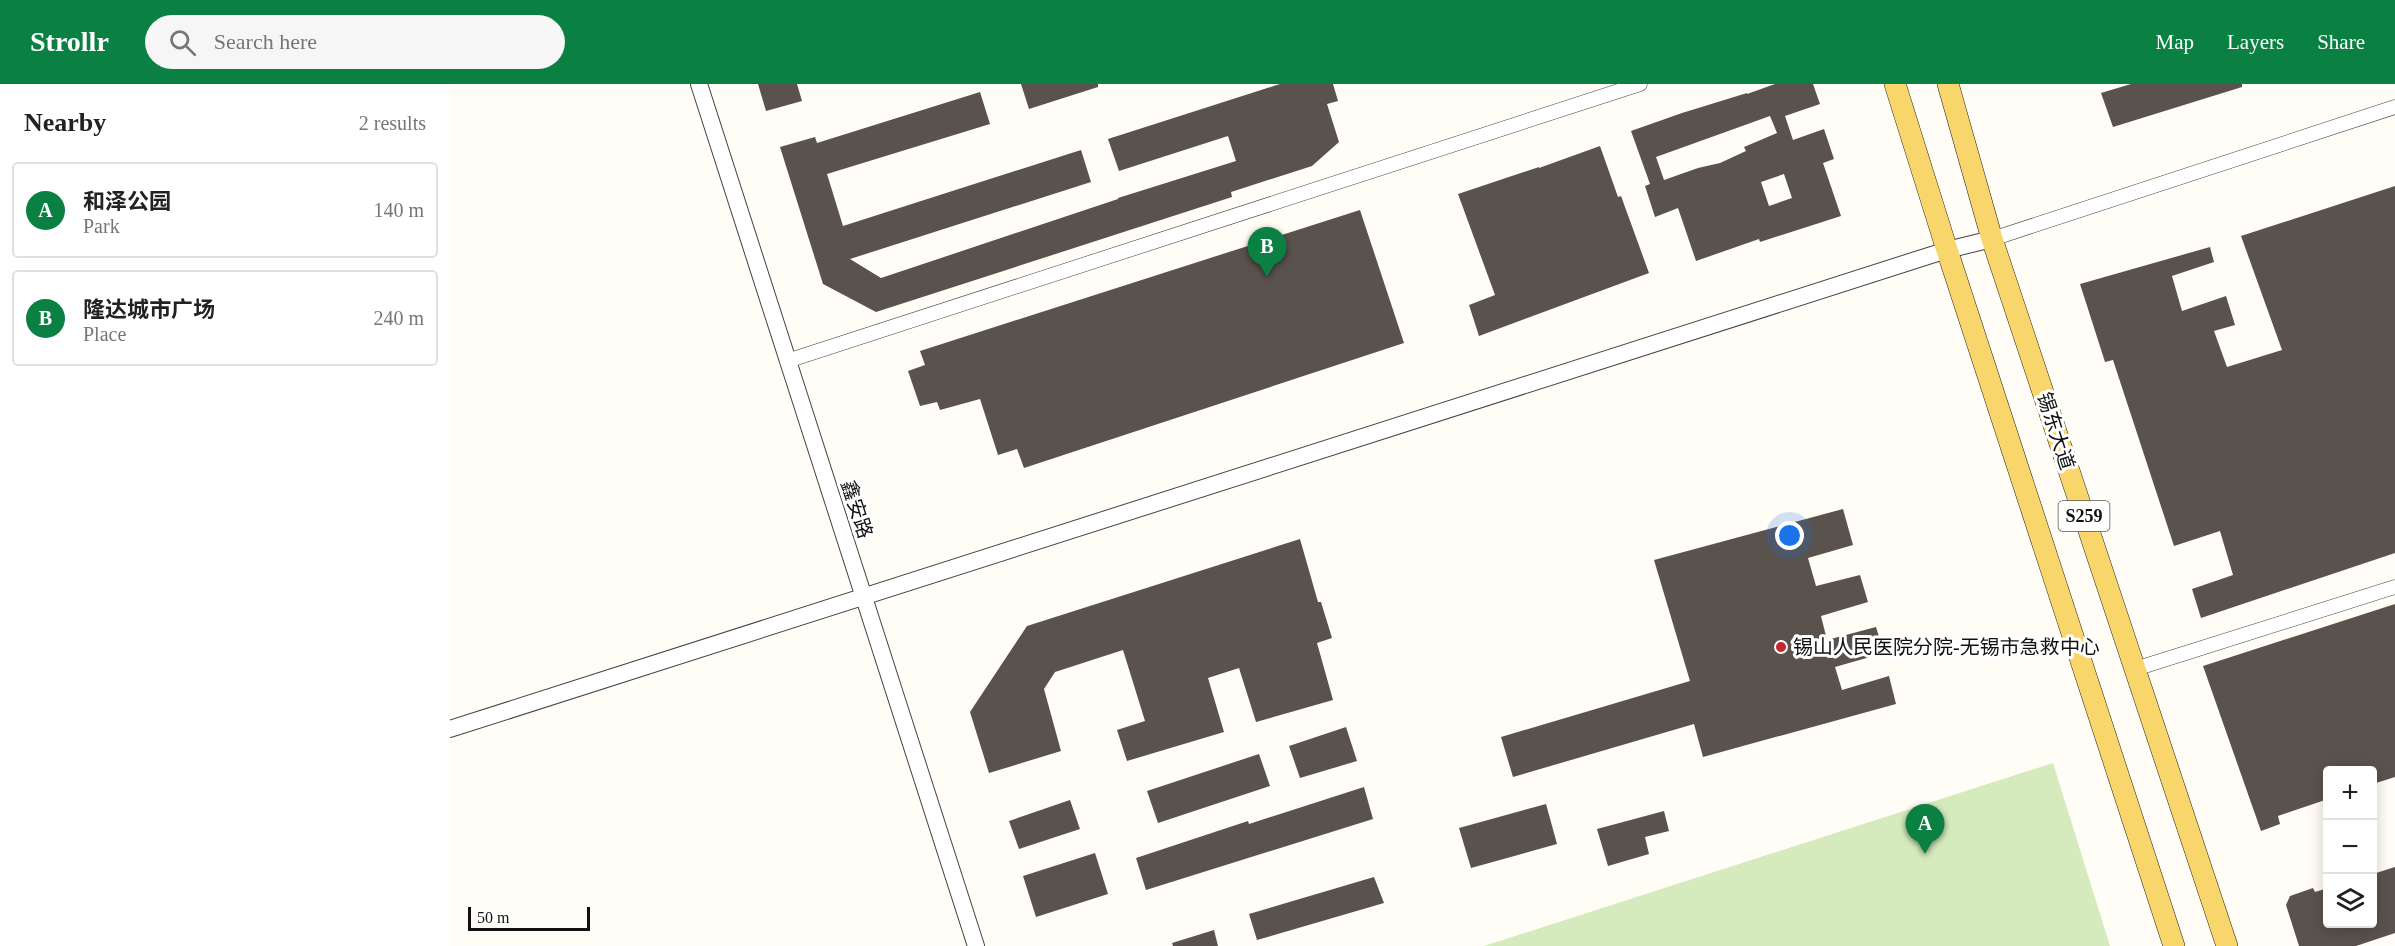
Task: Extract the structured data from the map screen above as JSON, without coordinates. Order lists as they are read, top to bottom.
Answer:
{
  "streets": {
    "main road": ["锡东大道", "S259"],
    "street": ["鑫安路"]
  },
  "places": ["锡山人民医院分院-无锡市急救中心"],
  "scale_bar": "50 m",
  "page": {
    "header": "Strollr",
    "search": "Search here",
    "nav": ["Map", "Layers", "Share"],
    "heading": ["Nearby", "2 results"],
    "list": [
      {
        "mark": "A",
        "name": "和泽公园",
        "note": "Park",
        "value": "140 m"
      },
      {
        "mark": "B",
        "name": "隆达城市广场",
        "note": "Place",
        "value": "240 m"
      }
    ],
    "pins": ["B", "A"],
    "map_buttons": ["+", "−"],
    "scale": "50 m"
  }
}
